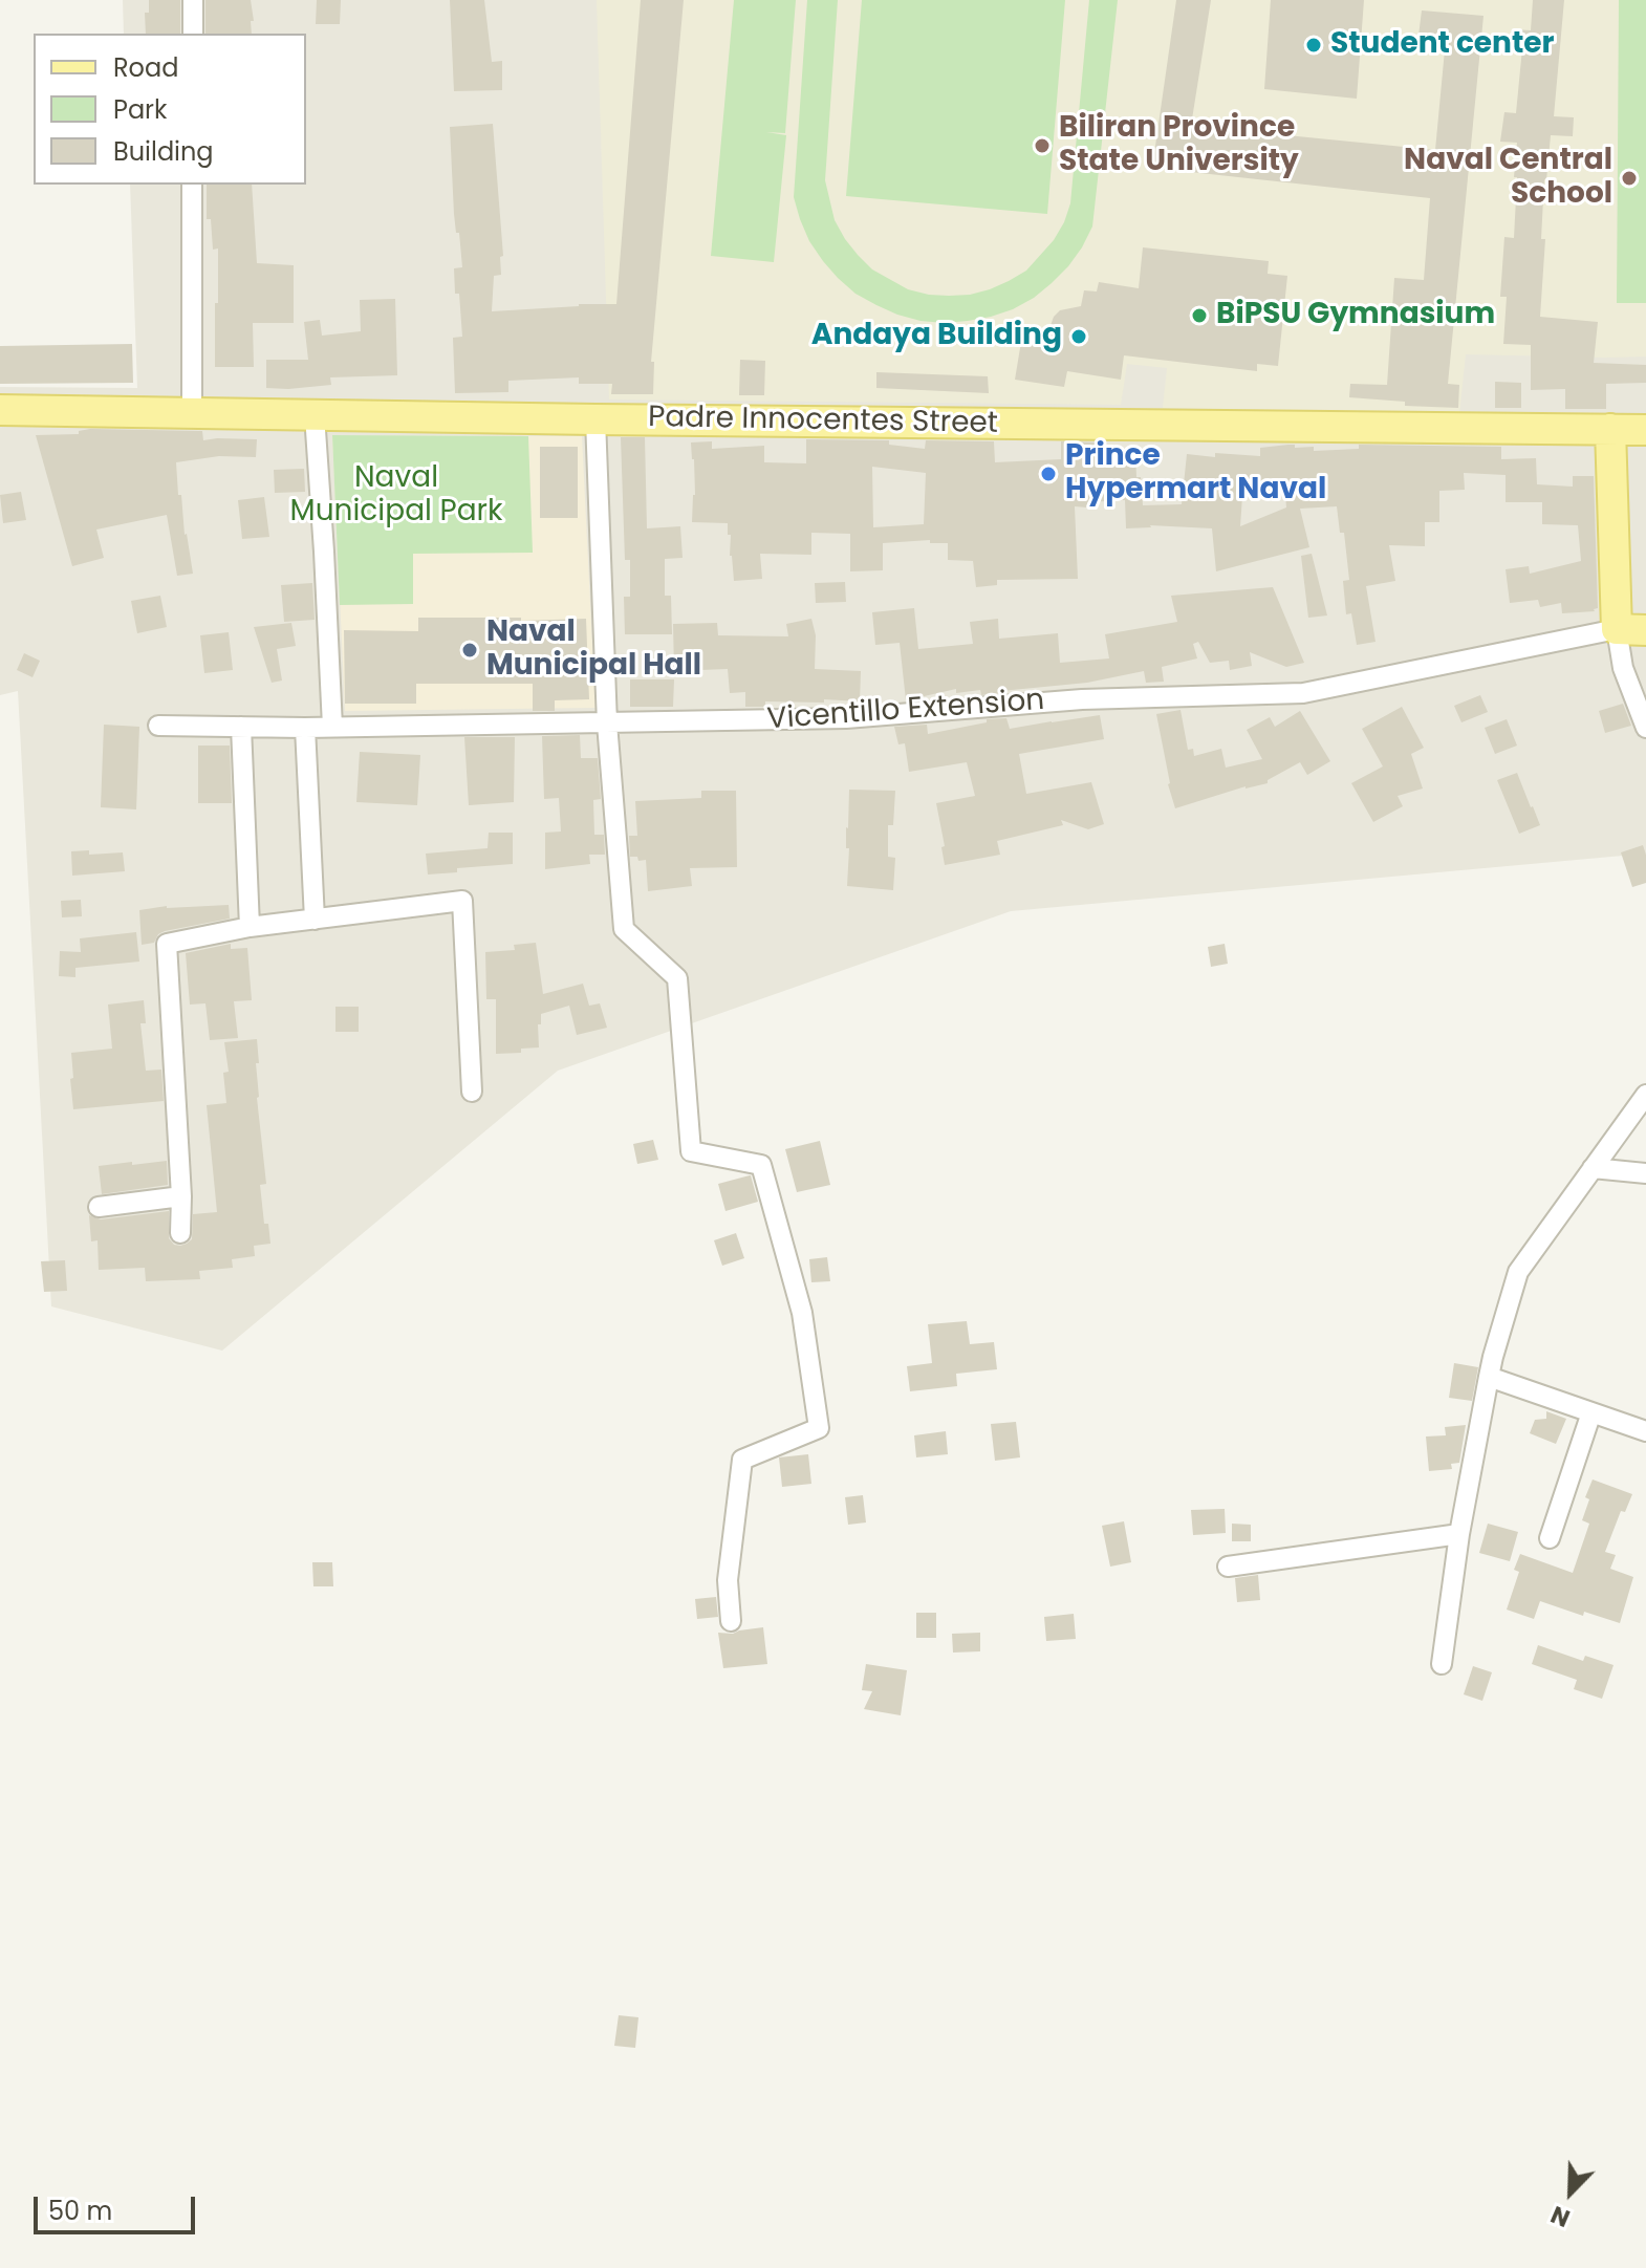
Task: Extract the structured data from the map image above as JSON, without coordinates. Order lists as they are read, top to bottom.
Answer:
{
  "streets": {
    "main road": ["Padre Innocentes Street", "Vicentillo Extension"]
  },
  "parks": ["Naval Municipal Park"],
  "places": [
    "Student center",
    "Biliran Province State University",
    "Naval Central School",
    "BiPSU Gymnasium",
    "Andaya Building",
    "Prince Hypermart Naval",
    "Naval Municipal Hall"
  ],
  "legend": ["Road", "Park", "Building"],
  "scale_bar": "50 m",
  "north": "bottom left"
}
